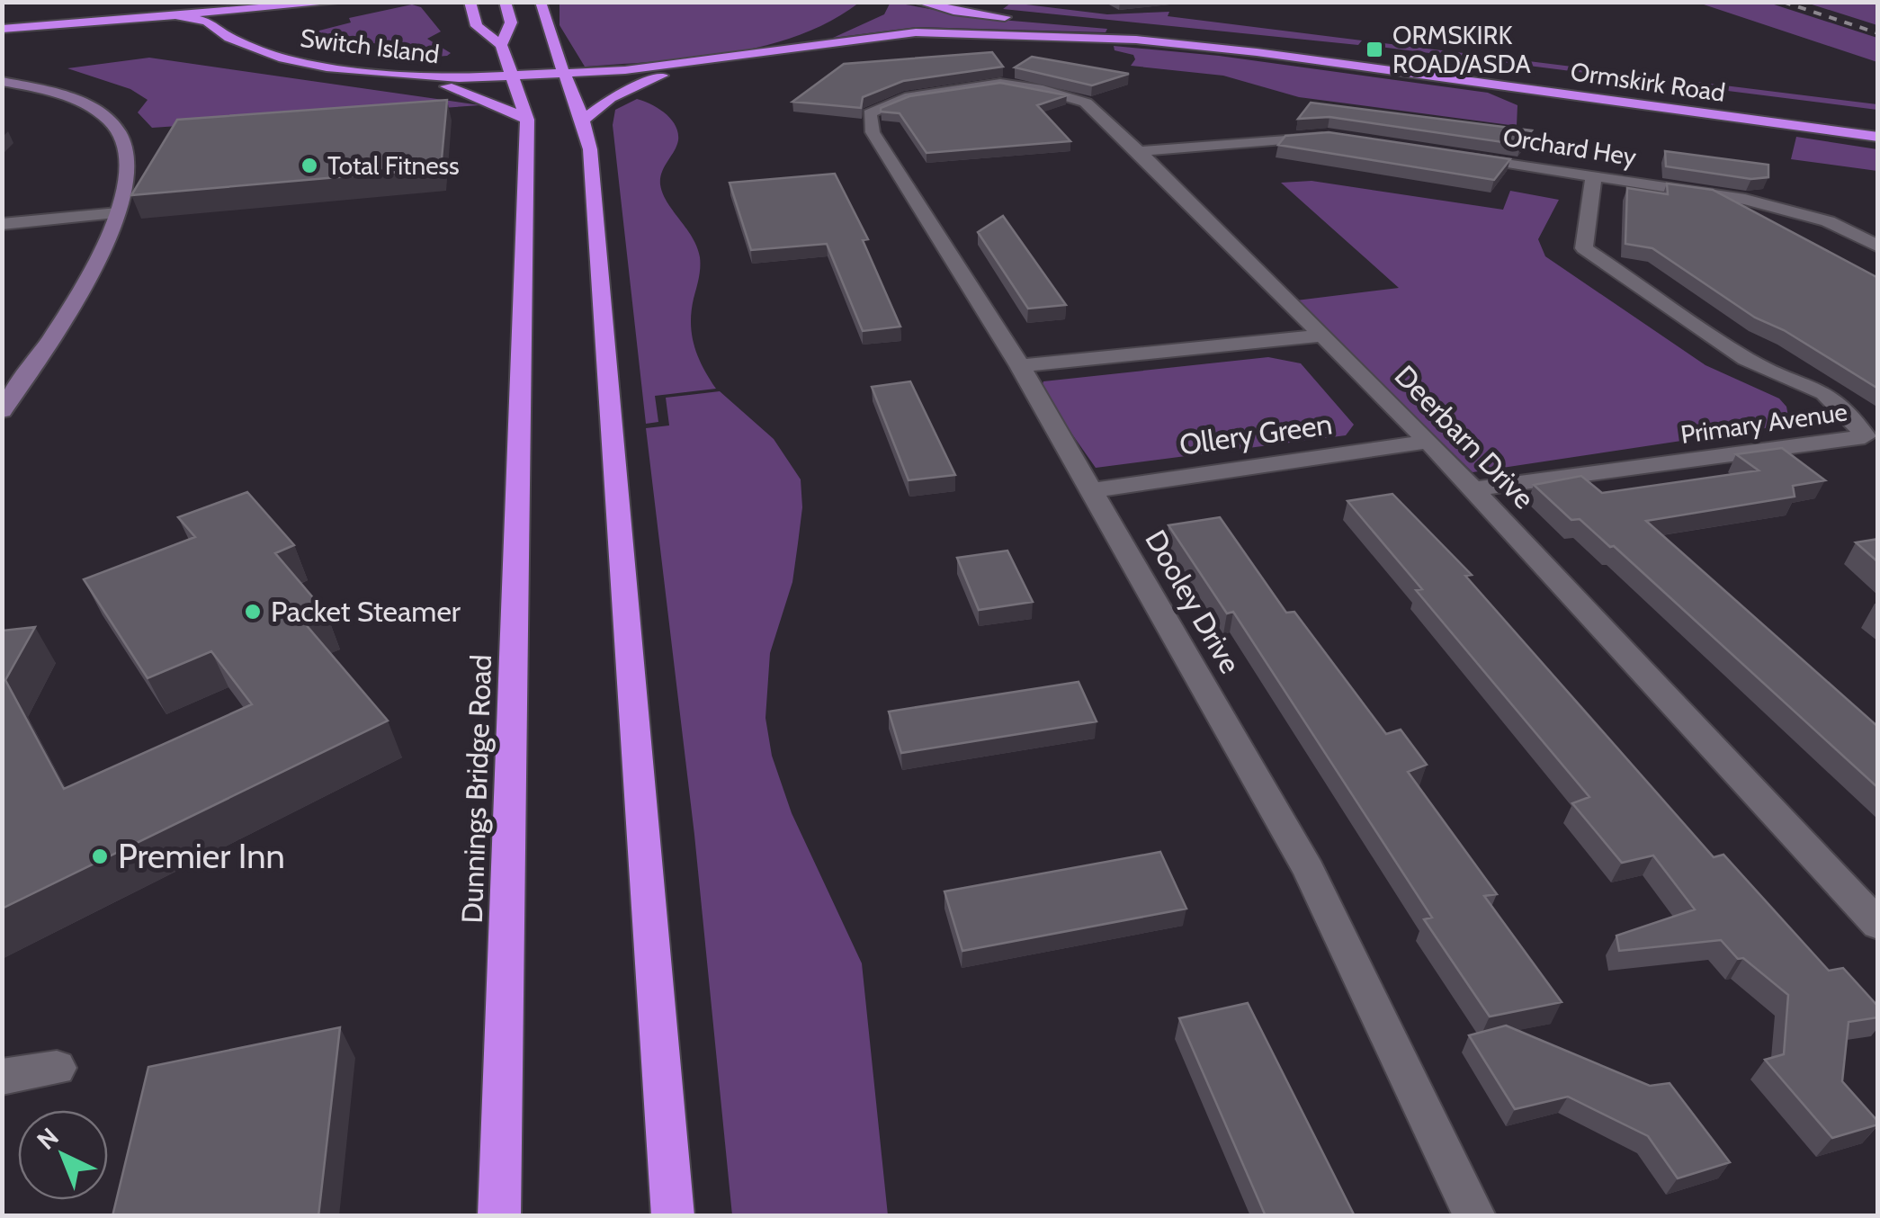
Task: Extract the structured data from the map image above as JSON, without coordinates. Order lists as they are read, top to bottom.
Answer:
{
  "streets": {
    "highway": ["Switch Island", "Ormskirk Road", "Dunnings Bridge Road"],
    "street": [
      "Orchard Hey",
      "Primary Avenue",
      "Ollery Green",
      "Deerbarn Drive",
      "Dooley Drive"
    ]
  },
  "crossings": [
    ["Switch Island", "Dunnings Bridge Road"],
    ["Orchard Hey", "Primary Avenue"],
    ["Primary Avenue", "Deerbarn Drive"],
    ["Ollery Green", "Deerbarn Drive"],
    ["Ollery Green", "Dooley Drive"],
    ["Deerbarn Drive", "Dooley Drive"]
  ],
  "places": {
    "transit": ["ORMSKIRK ROAD/ASDA"],
    "other": ["Total Fitness", "Packet Steamer", "Premier Inn"]
  },
  "north": "top left"
}
